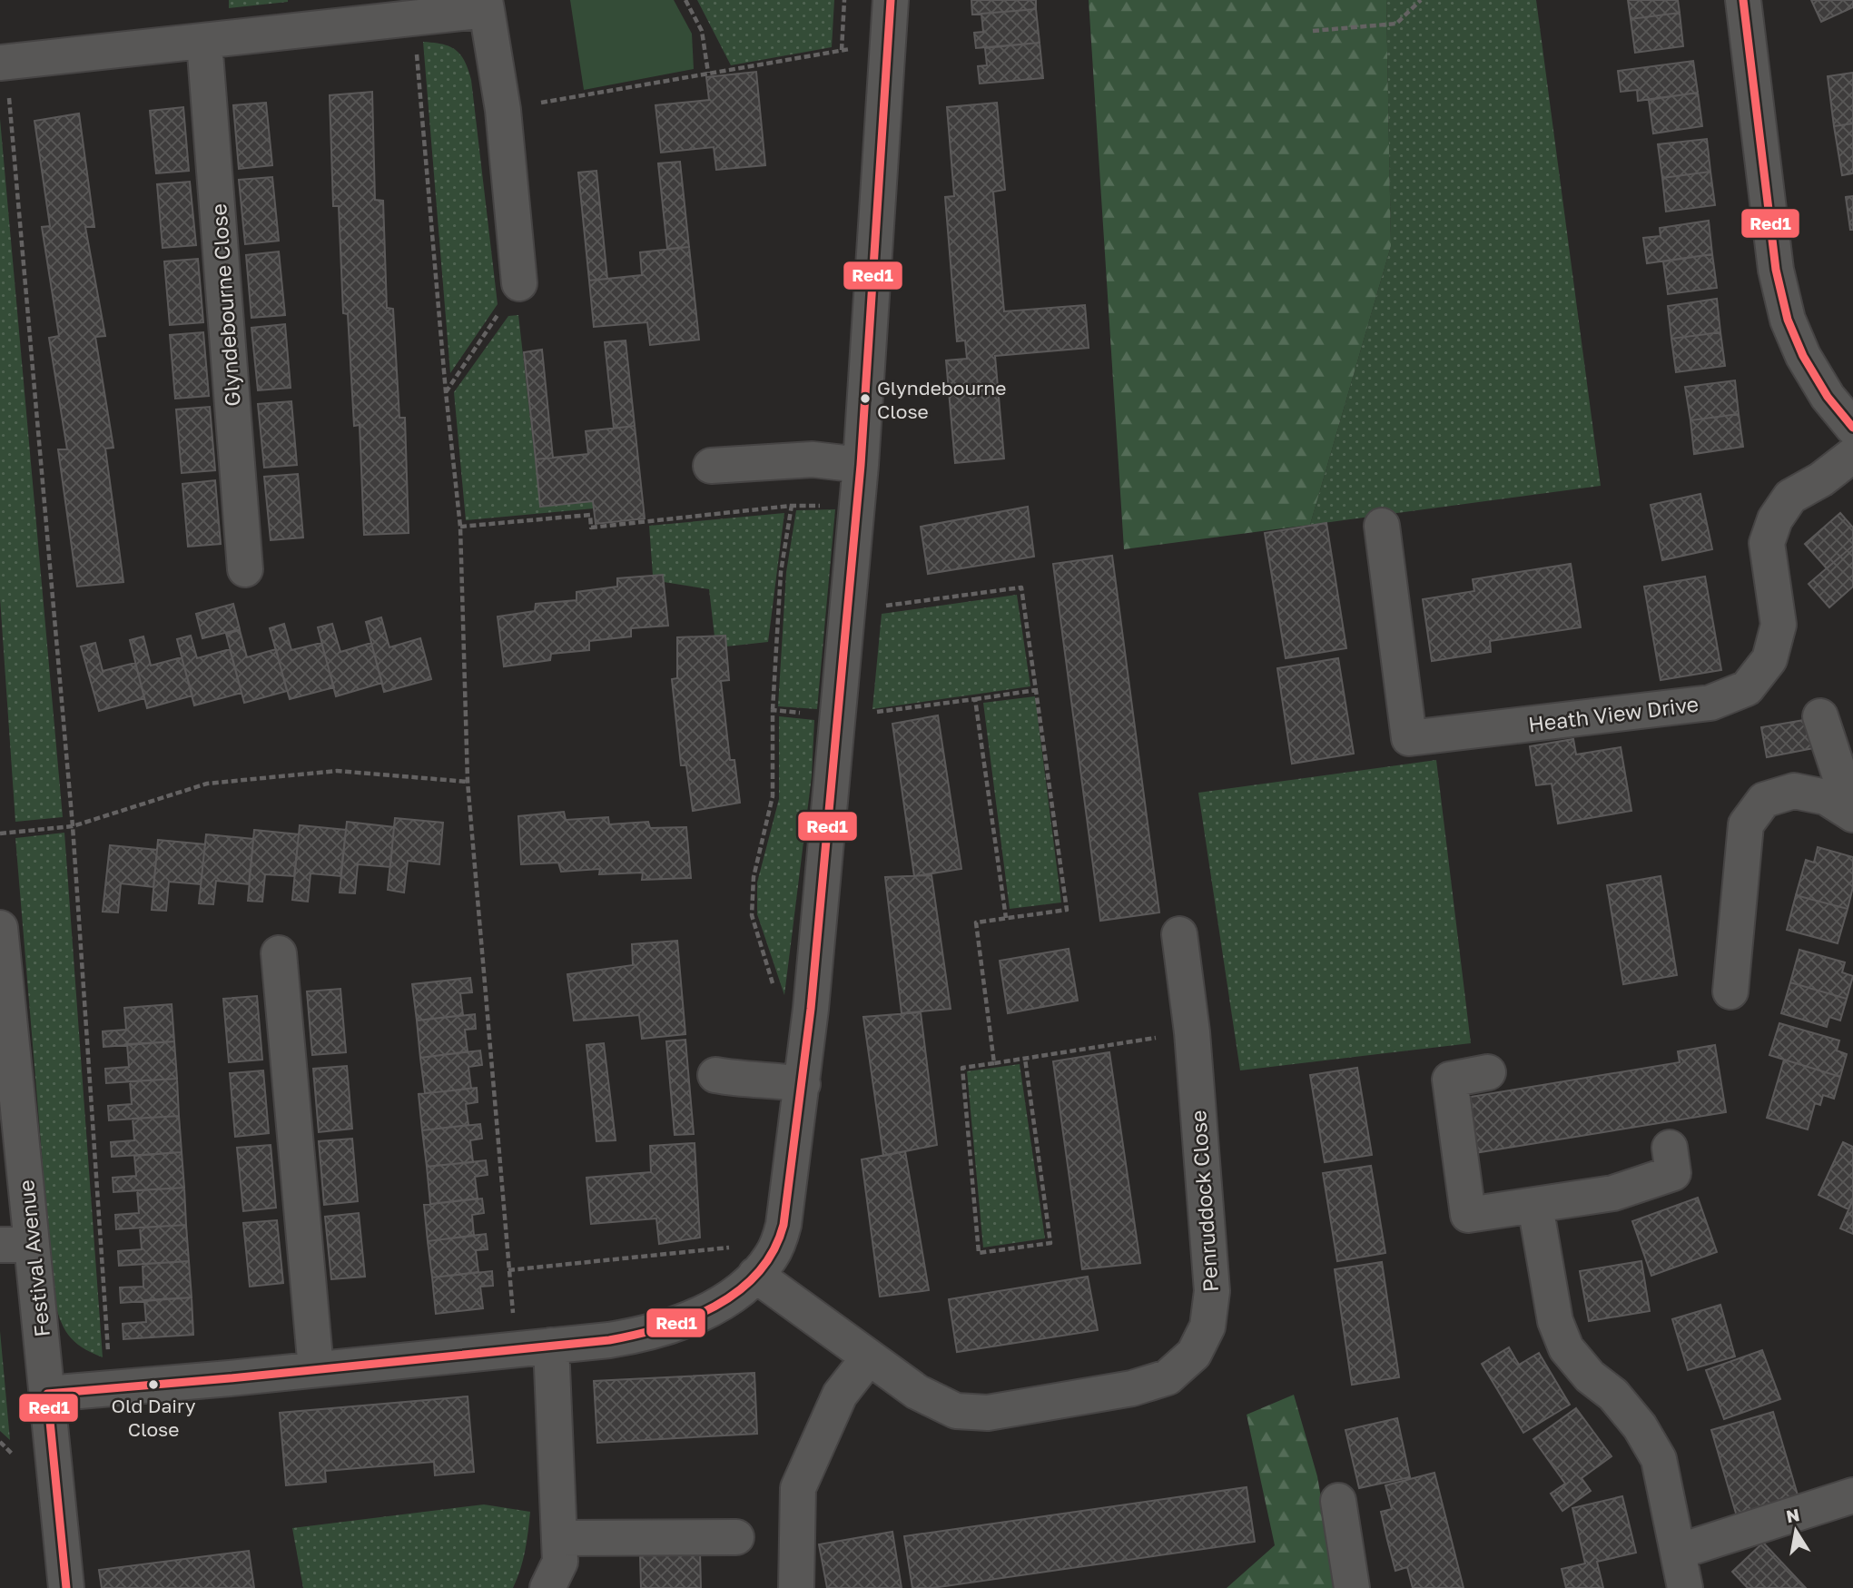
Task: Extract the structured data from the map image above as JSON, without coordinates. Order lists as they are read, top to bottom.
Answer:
{
  "streets": {
    "street": [
      "Glyndebourne Close",
      "Heath View Drive",
      "Penruddock Close",
      "Festival Avenue"
    ]
  },
  "places": ["Glyndebourne Close", "Old Dairy Close"],
  "lines": ["transit line Red1"],
  "north": "top"
}
